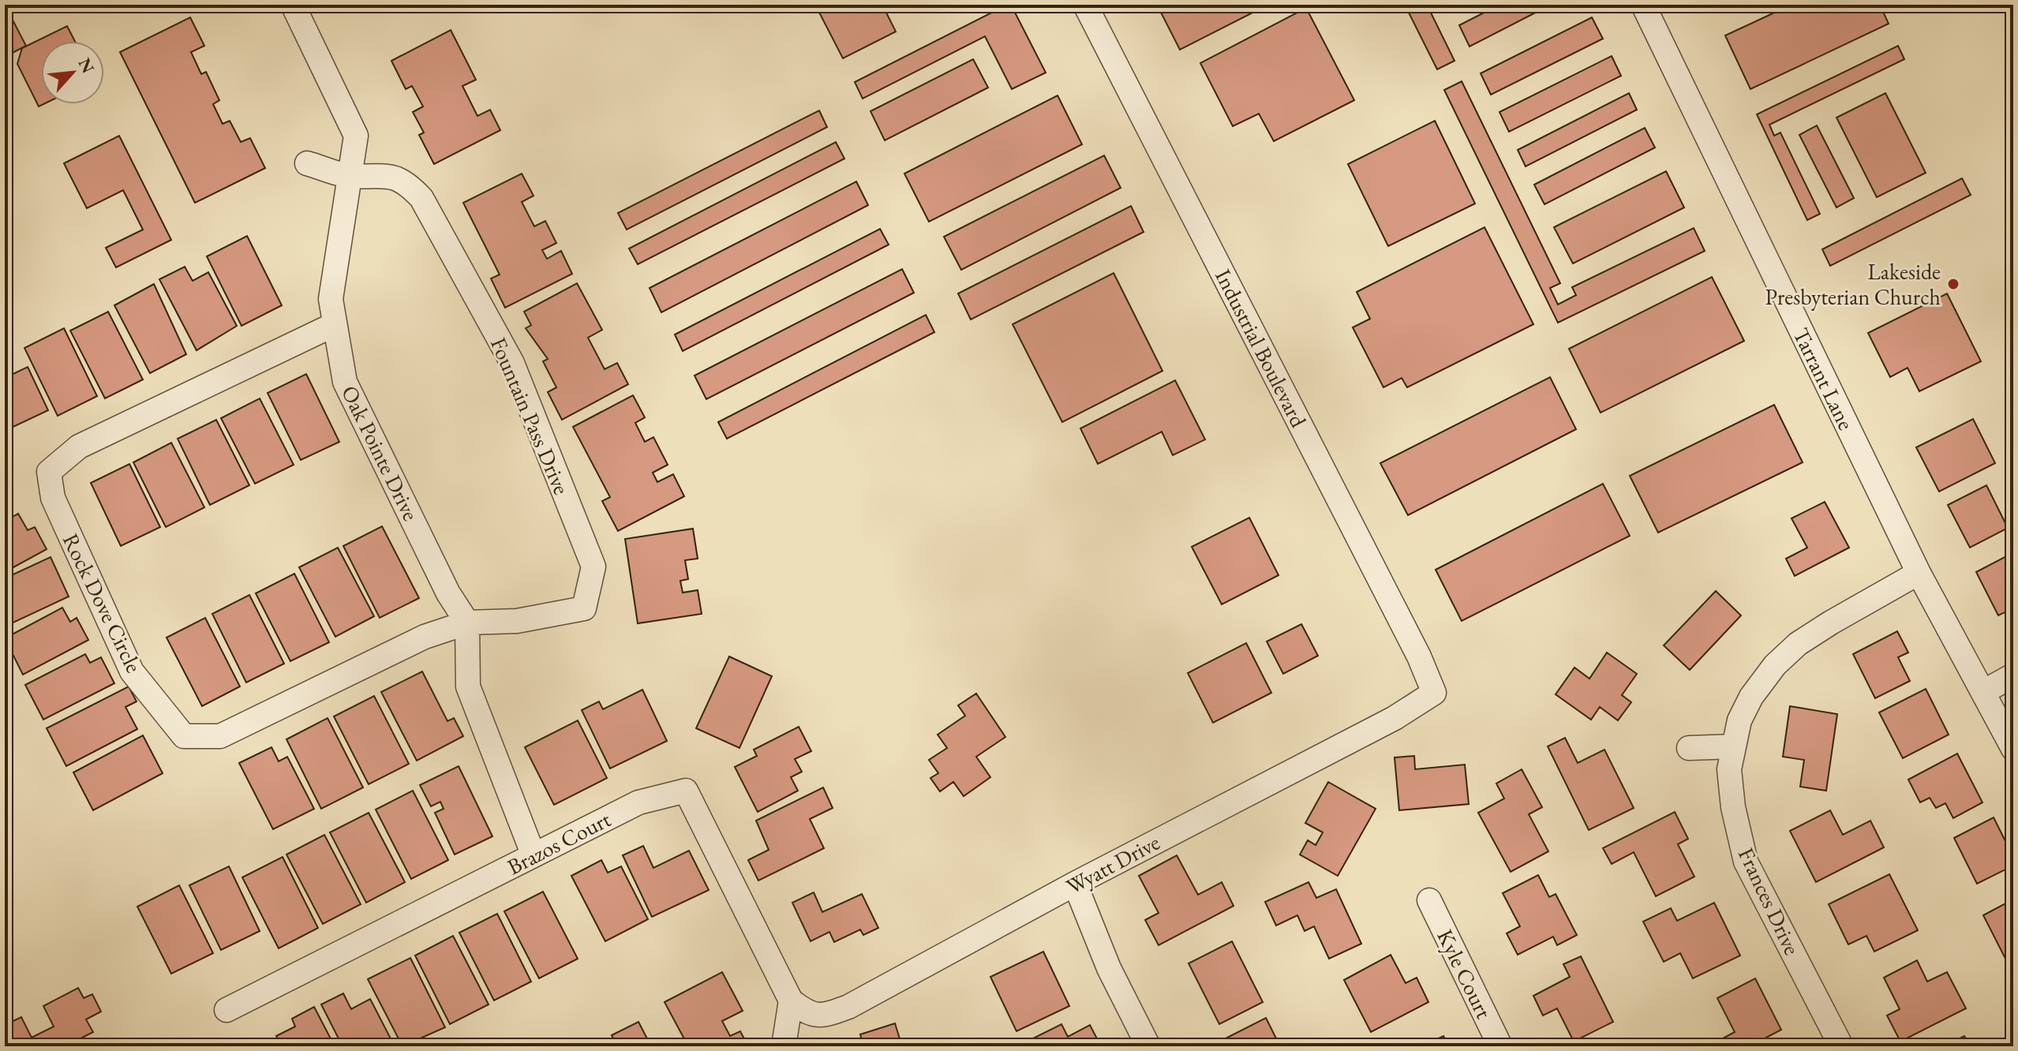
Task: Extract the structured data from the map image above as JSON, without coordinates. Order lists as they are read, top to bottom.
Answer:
{
  "streets": {
    "street": [
      "Industrial Boulevard",
      "Tarrant Lane",
      "Fountain Pass Drive",
      "Oak Pointe Drive",
      "Rock Dove Circle",
      "Brazos Court",
      "Wyatt Drive",
      "Frances Drive",
      "Kyle Court"
    ]
  },
  "crossings": [
    ["Industrial Boulevard", "Wyatt Drive"],
    ["Tarrant Lane", "Frances Drive"],
    ["Fountain Pass Drive", "Oak Pointe Drive"],
    ["Fountain Pass Drive", "Rock Dove Circle"],
    ["Oak Pointe Drive", "Rock Dove Circle"],
    ["Brazos Court", "Wyatt Drive"]
  ],
  "places": ["Lakeside Presbyterian Church"],
  "north": "top right"
}
